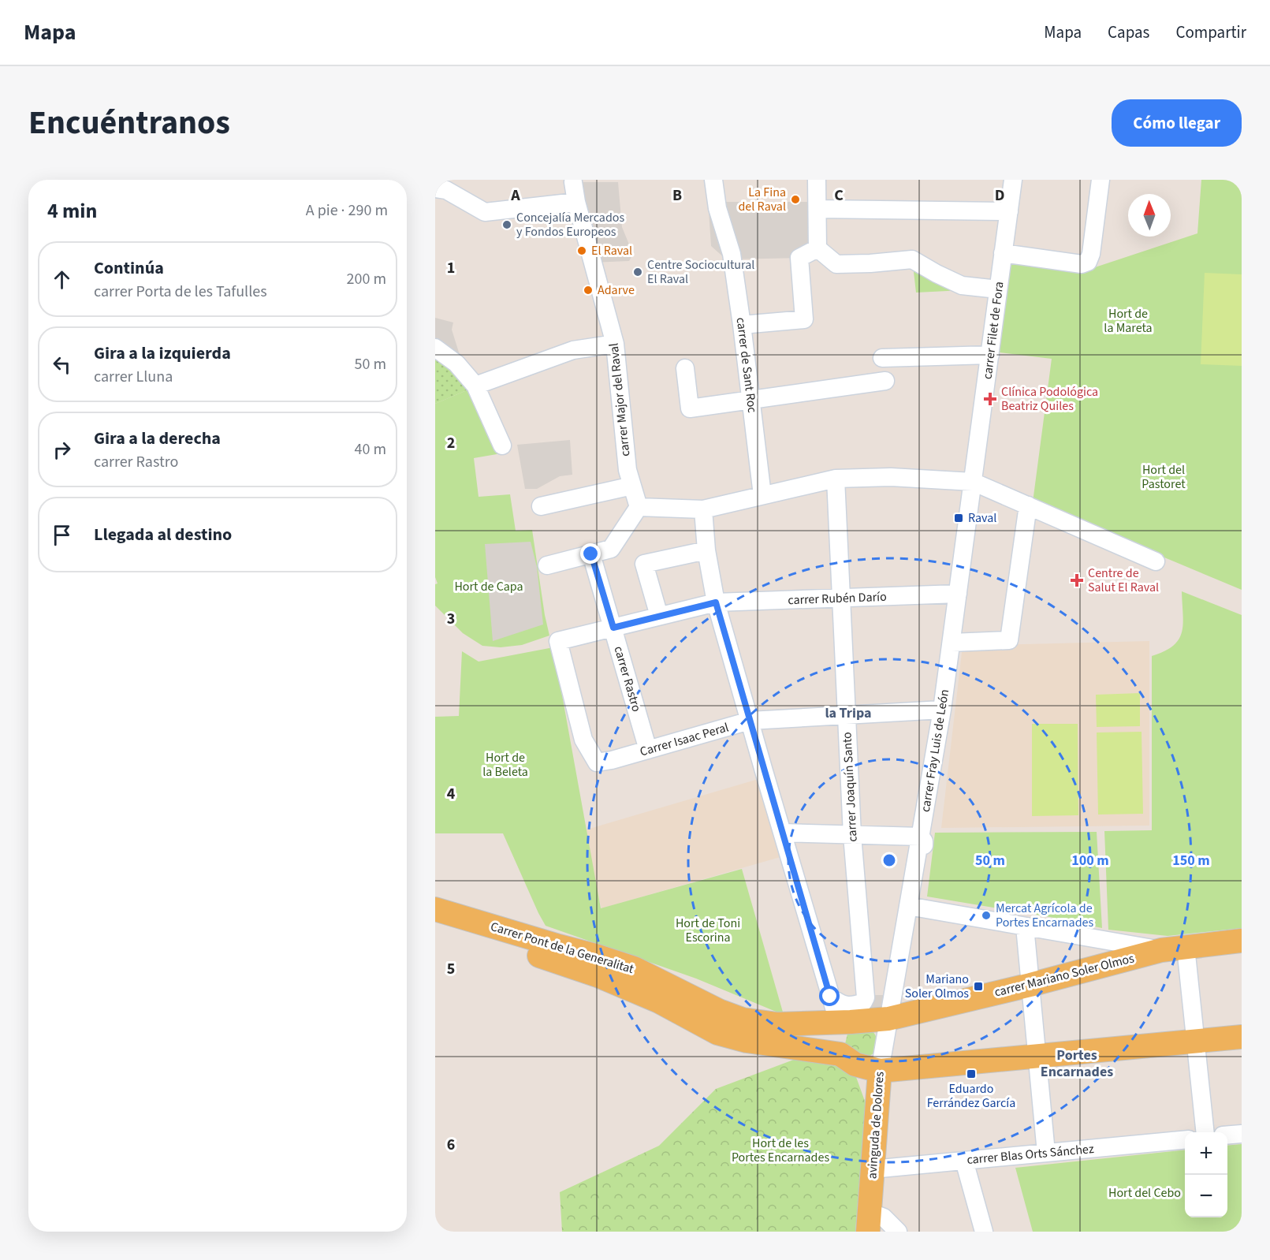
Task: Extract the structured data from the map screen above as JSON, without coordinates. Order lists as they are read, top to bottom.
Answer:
{
  "streets": {
    "main road": ["Carrer Pont de la Generalitat", "carrer Mariano Soler Olmos", "avinguda de Dolores"],
    "street": [
      "carrer Filet de Fora",
      "carrer de Sant Roc",
      "carrer Major del Raval",
      "carrer Rubén Darío",
      "carrer Rastro",
      "Carrer Isaac Peral",
      "carrer Fray Luis de León",
      "carrer Joaquín Santo",
      "carrer Blas Orts Sánchez"
    ]
  },
  "crossings": [
    ["carrer Filet de Fora", "carrer Fray Luis de León"],
    ["carrer Rubén Darío", "carrer Rastro"],
    ["carrer Rubén Darío", "Carrer Isaac Peral"],
    ["carrer Rubén Darío", "carrer Fray Luis de León"],
    ["carrer Rubén Darío", "carrer Joaquín Santo"],
    ["carrer Rastro", "Carrer Isaac Peral"],
    ["Carrer Isaac Peral", "carrer Fray Luis de León"],
    ["Carrer Isaac Peral", "carrer Joaquín Santo"],
    ["carrer Fray Luis de León", "Carrer Pont de la Generalitat"],
    ["carrer Fray Luis de León", "carrer Mariano Soler Olmos"],
    ["carrer Fray Luis de León", "avinguda de Dolores"],
    ["Carrer Pont de la Generalitat", "carrer Mariano Soler Olmos"],
    ["Carrer Pont de la Generalitat", "avinguda de Dolores"],
    ["carrer Mariano Soler Olmos", "avinguda de Dolores"],
    ["avinguda de Dolores", "carrer Blas Orts Sánchez"]
  ],
  "districts": ["la Tripa", "Portes Encarnades"],
  "parks": [
    "Hort de la Mareta",
    "Hort del Pastoret",
    "Hort de Capa",
    "Hort de la Beleta",
    "Hort de Toni Escorina",
    "Hort de les Portes Encarnades",
    "Hort del Cebo"
  ],
  "places": {
    "other": [
      "La Fina del Raval",
      "Concejalía Mercados y Fondos Europeos",
      "El Raval",
      "Centre Sociocultural El Raval",
      "Adarve",
      "Mercat Agrícola de Portes Encarnades"
    ],
    "health": ["Clínica Podológica Beatriz Quiles", "Centre de Salut El Raval"],
    "transit": ["Raval", "Mariano Soler Olmos", "Eduardo Ferrández García"]
  },
  "north": "top",
  "page": {
    "header": "Mapa",
    "nav": ["Mapa", "Capas", "Compartir"],
    "title": "Encuéntranos",
    "buttons": "Cómo llegar",
    "heading": ["4 min", "A pie · 290 m"],
    "list": [
      ["Continúa", "carrer Porta de les Tafulles", "200 m"],
      ["Gira a la izquierda", "carrer Lluna", "50 m"],
      ["Gira a la derecha", "carrer Rastro", "40 m"],
      "Llegada al destino"
    ],
    "map_buttons": ["+", "−"]
  },
  "grid": {
    "columns": [
      "A",
      "B",
      "C",
      "D"
    ],
    "rows": [
      "1",
      "2",
      "3",
      "4",
      "5",
      "6"
    ]
  },
  "rings": ["50 m", "100 m", "150 m"]
}
